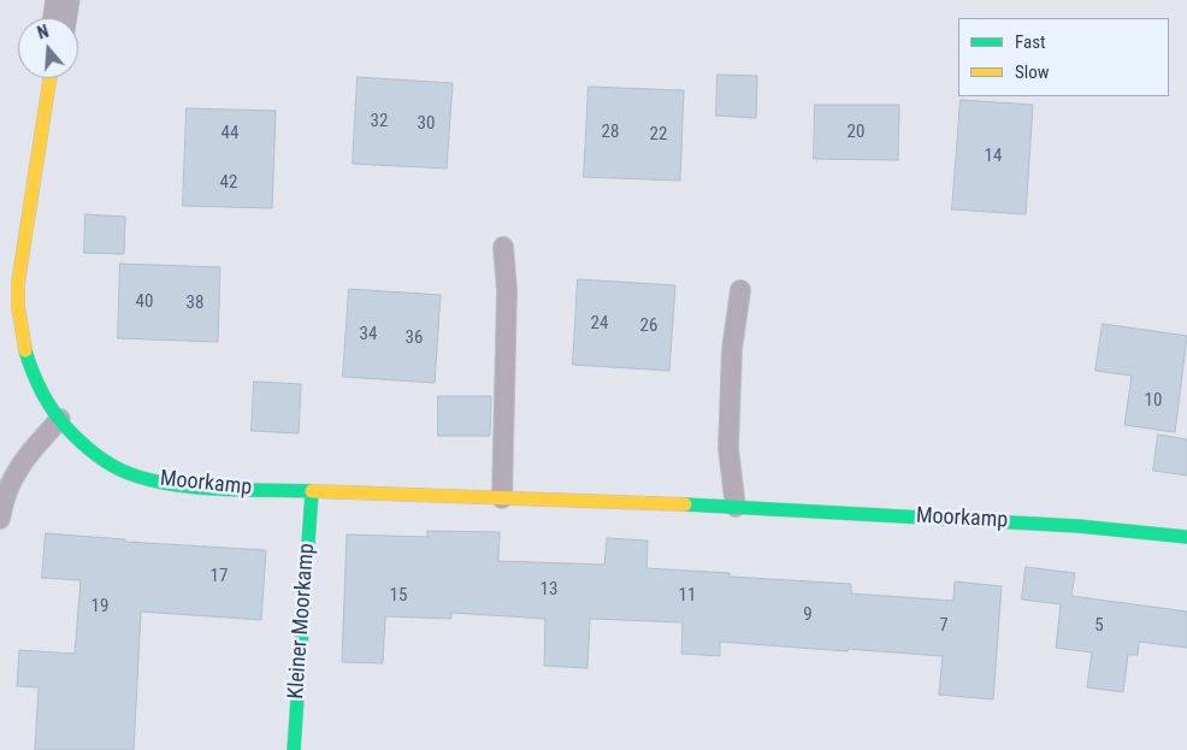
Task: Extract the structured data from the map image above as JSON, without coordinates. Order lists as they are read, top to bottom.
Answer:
{
  "streets": {
    "street": ["Moorkamp", "Kleiner Moorkamp"]
  },
  "crossings": [
    ["Moorkamp", "Kleiner Moorkamp"]
  ],
  "house_numbers": [
    "32",
    "30",
    "28",
    "20",
    "44",
    "22",
    "14",
    "42",
    "40",
    "38",
    "24",
    "26",
    "34",
    "36",
    "10",
    "17",
    "13",
    "15",
    "11",
    "19",
    "9",
    "7",
    "5"
  ],
  "legend": ["Fast", "Slow"],
  "north": "top"
}
